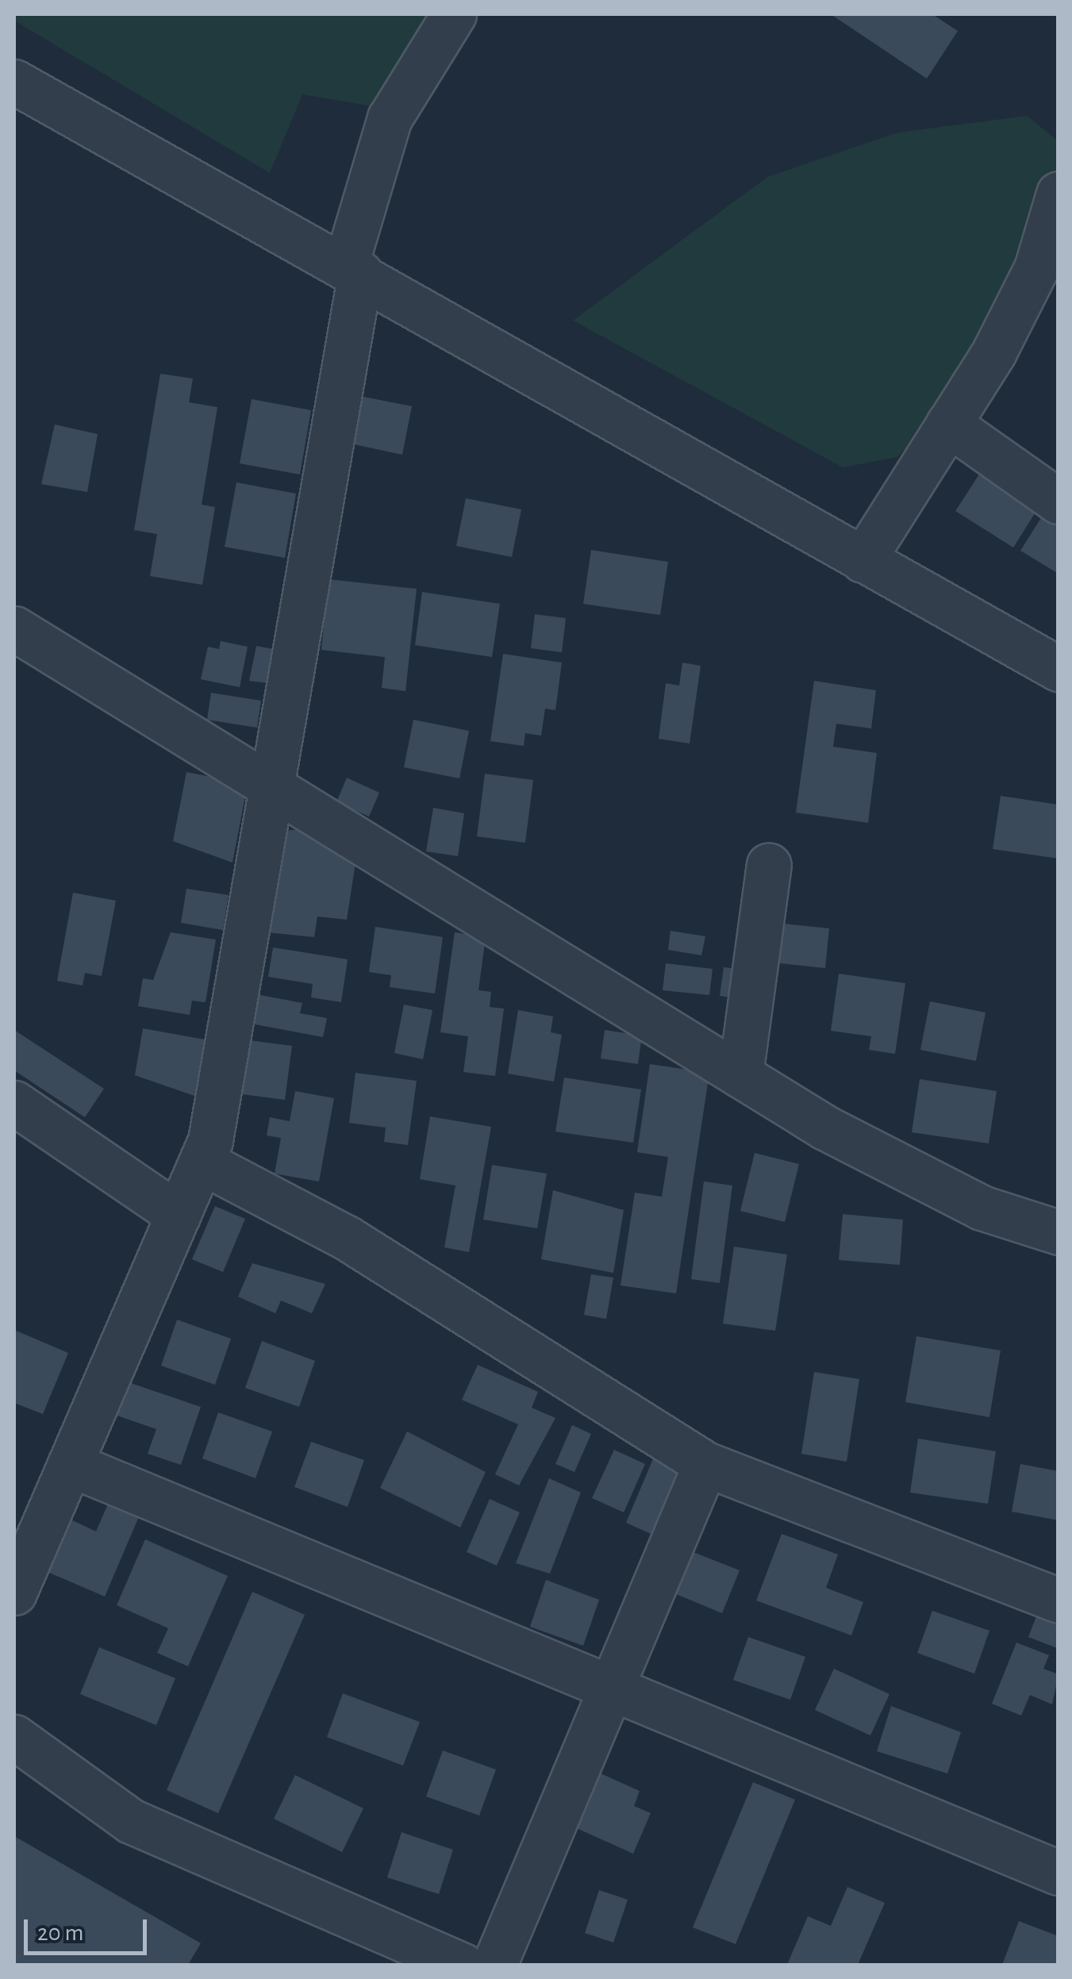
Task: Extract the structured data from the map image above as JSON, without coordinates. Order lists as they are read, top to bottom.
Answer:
{
  "scale_bar": "20 m"
}
